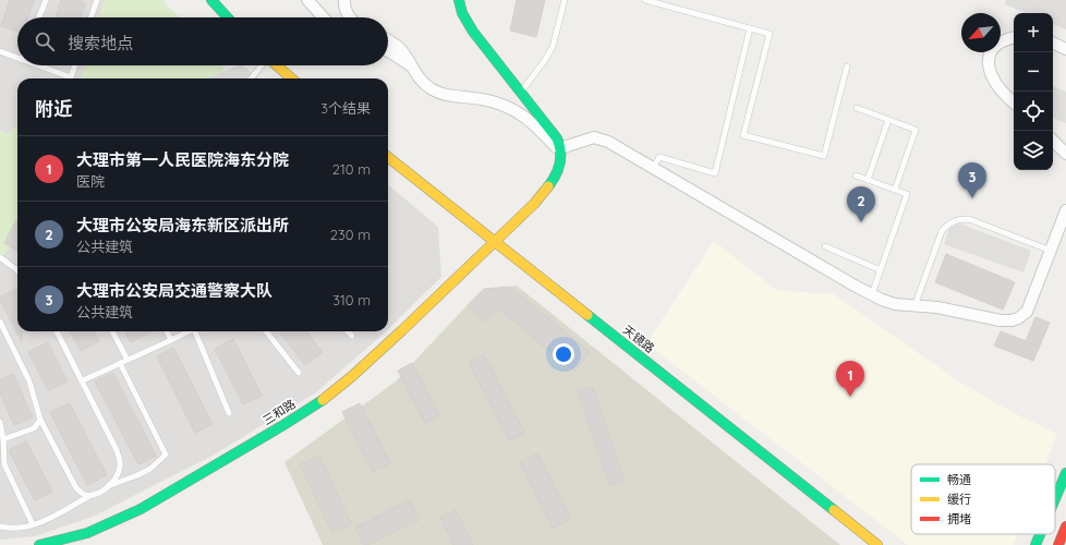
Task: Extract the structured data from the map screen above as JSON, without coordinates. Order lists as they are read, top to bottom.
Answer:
{
  "streets": {
    "street": ["天镜路", "三和路"]
  },
  "crossings": [
    ["天镜路", "三和路"]
  ],
  "legend": ["畅通", "缓行", "拥堵"],
  "north": "bottom left",
  "page": {
    "map_buttons": ["+", "−"],
    "search": "搜索地点",
    "heading": ["附近", "3个结果"],
    "list": [
      {
        "mark": "1",
        "name": "大理市第一人民医院海东分院",
        "note": "医院",
        "value": "210 m"
      },
      {
        "mark": "2",
        "name": "大理市公安局海东新区派出所",
        "note": "公共建筑",
        "value": "230 m"
      },
      {
        "mark": "3",
        "name": "大理市公安局交通警察大队",
        "note": "公共建筑",
        "value": "310 m"
      }
    ],
    "pins": ["3", "2", "1"]
  }
}
